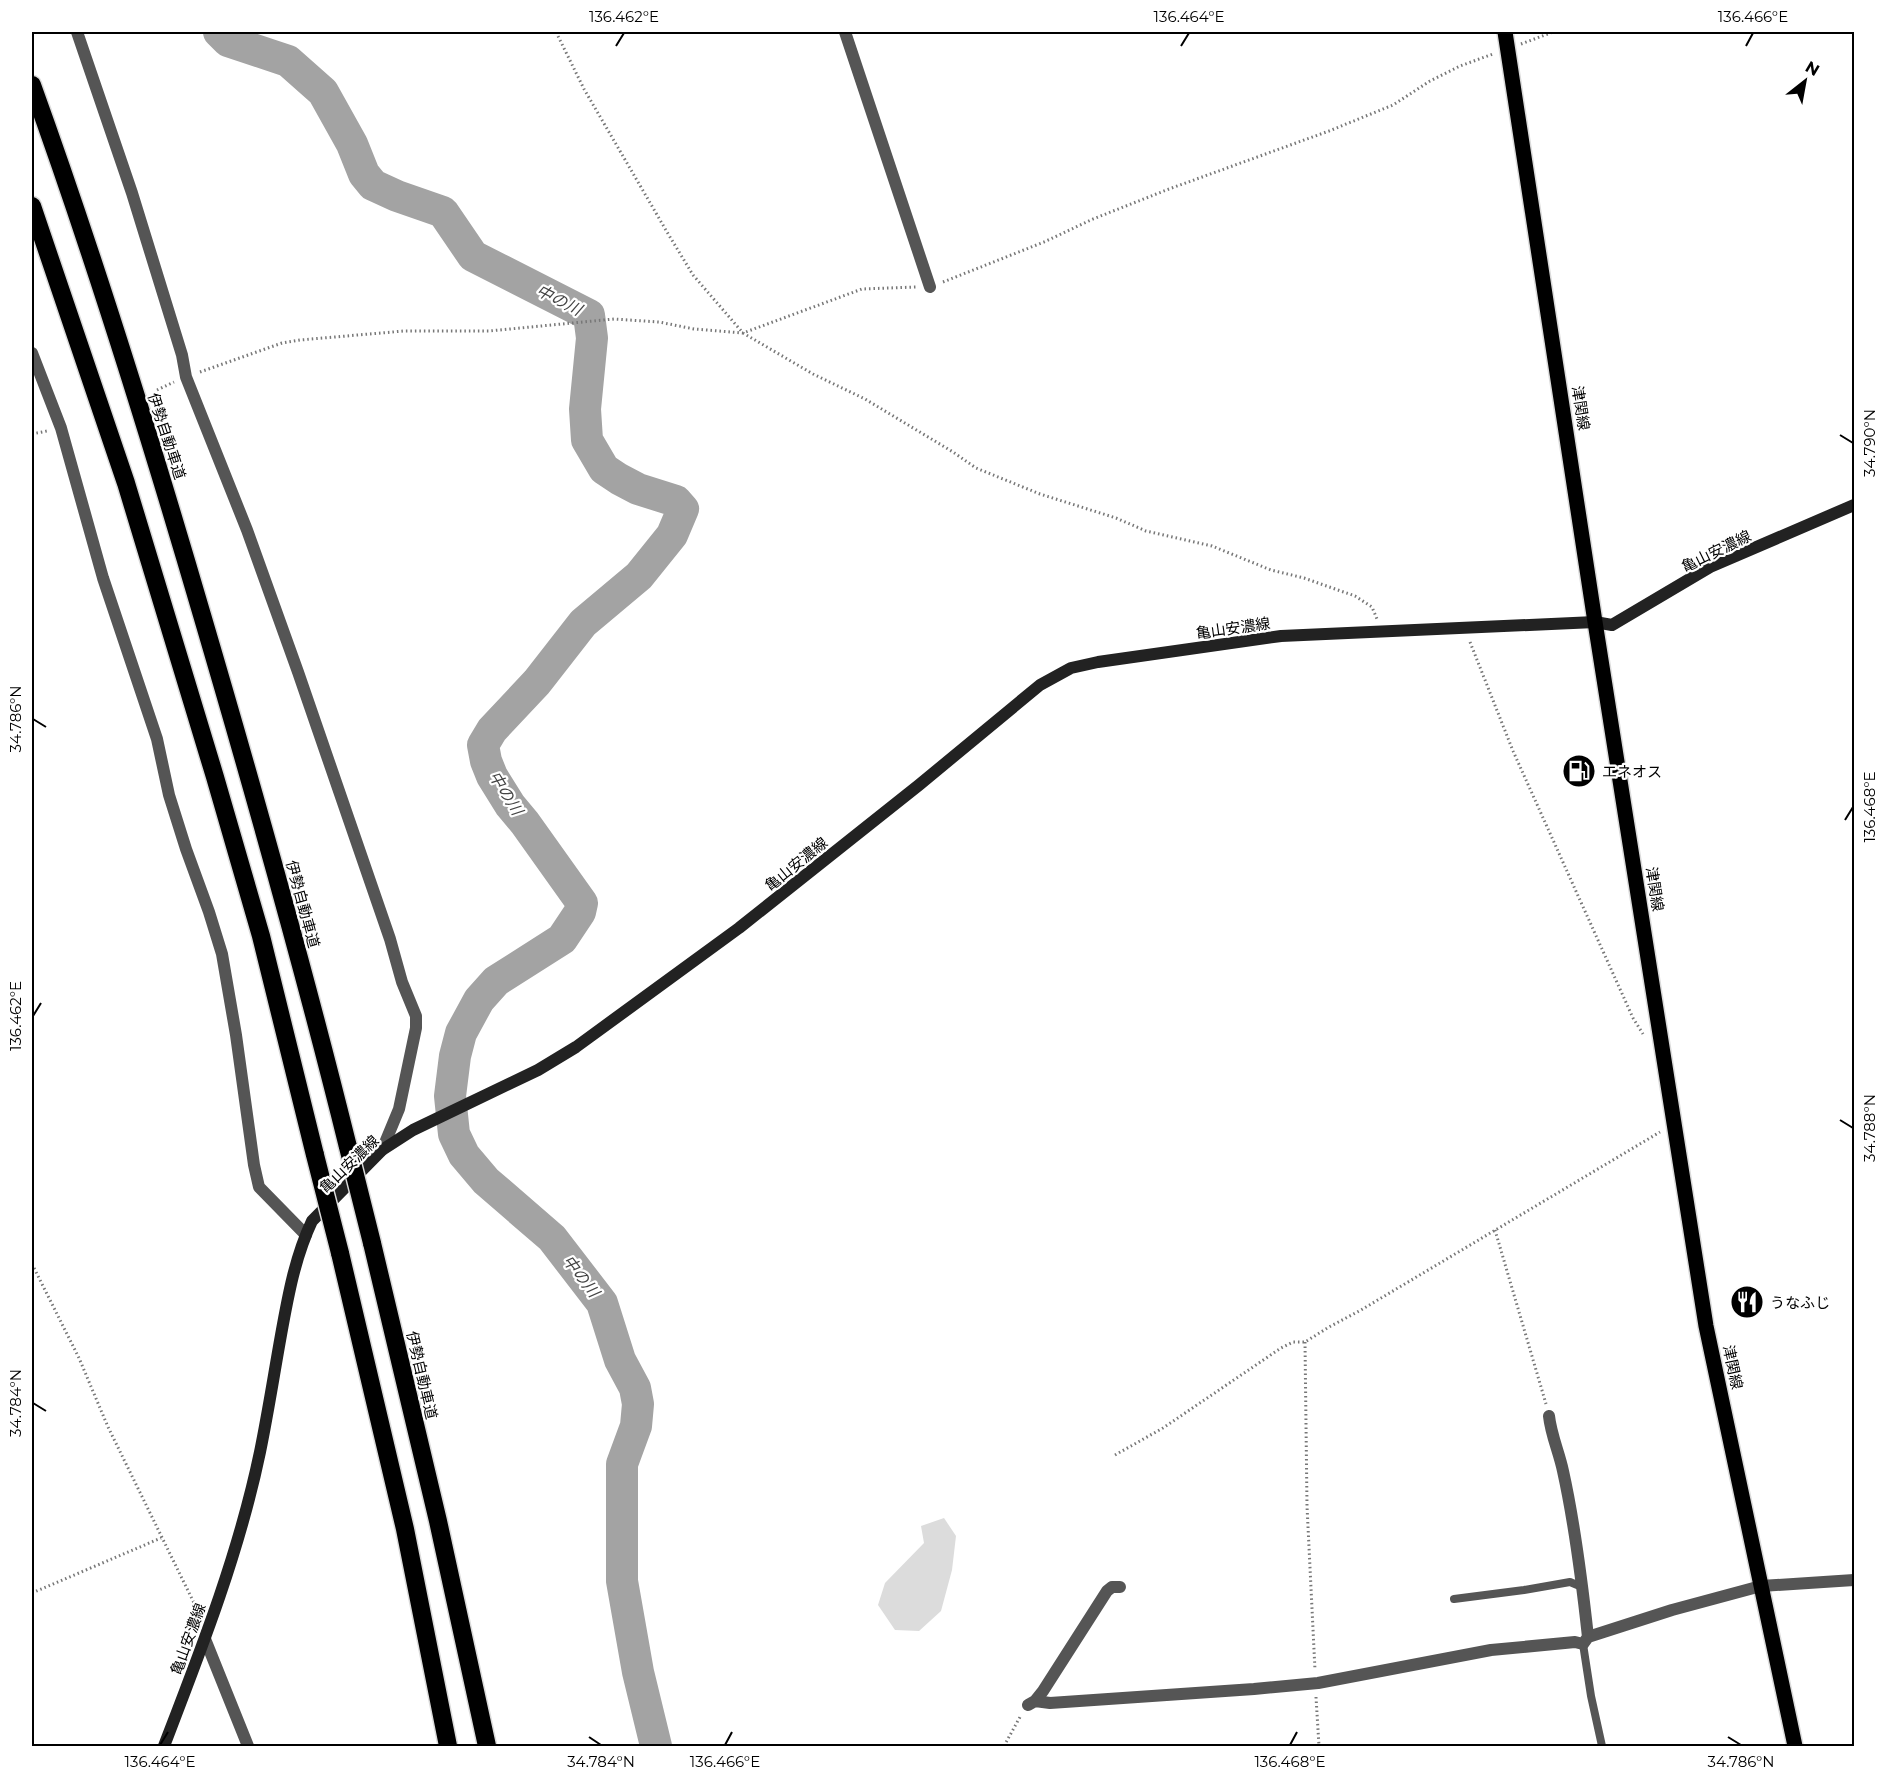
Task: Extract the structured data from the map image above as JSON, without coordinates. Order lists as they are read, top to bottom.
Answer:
{
  "streets": {
    "highway": ["伊勢自動車道"],
    "main road": ["津関線", "亀山安濃線"]
  },
  "crossings": [
    ["津関線", "亀山安濃線"]
  ],
  "water": ["中の川"],
  "places": {
    "fuel station": ["エネオス"],
    "restaurant": ["うなふじ"]
  },
  "north": "top right",
  "coordinates": [
    "136.462°E",
    "136.464°E",
    "136.466°E",
    "34.790°N",
    "34.786°N",
    "136.468°E",
    "34.788°N",
    "34.784°N"
  ]
}
